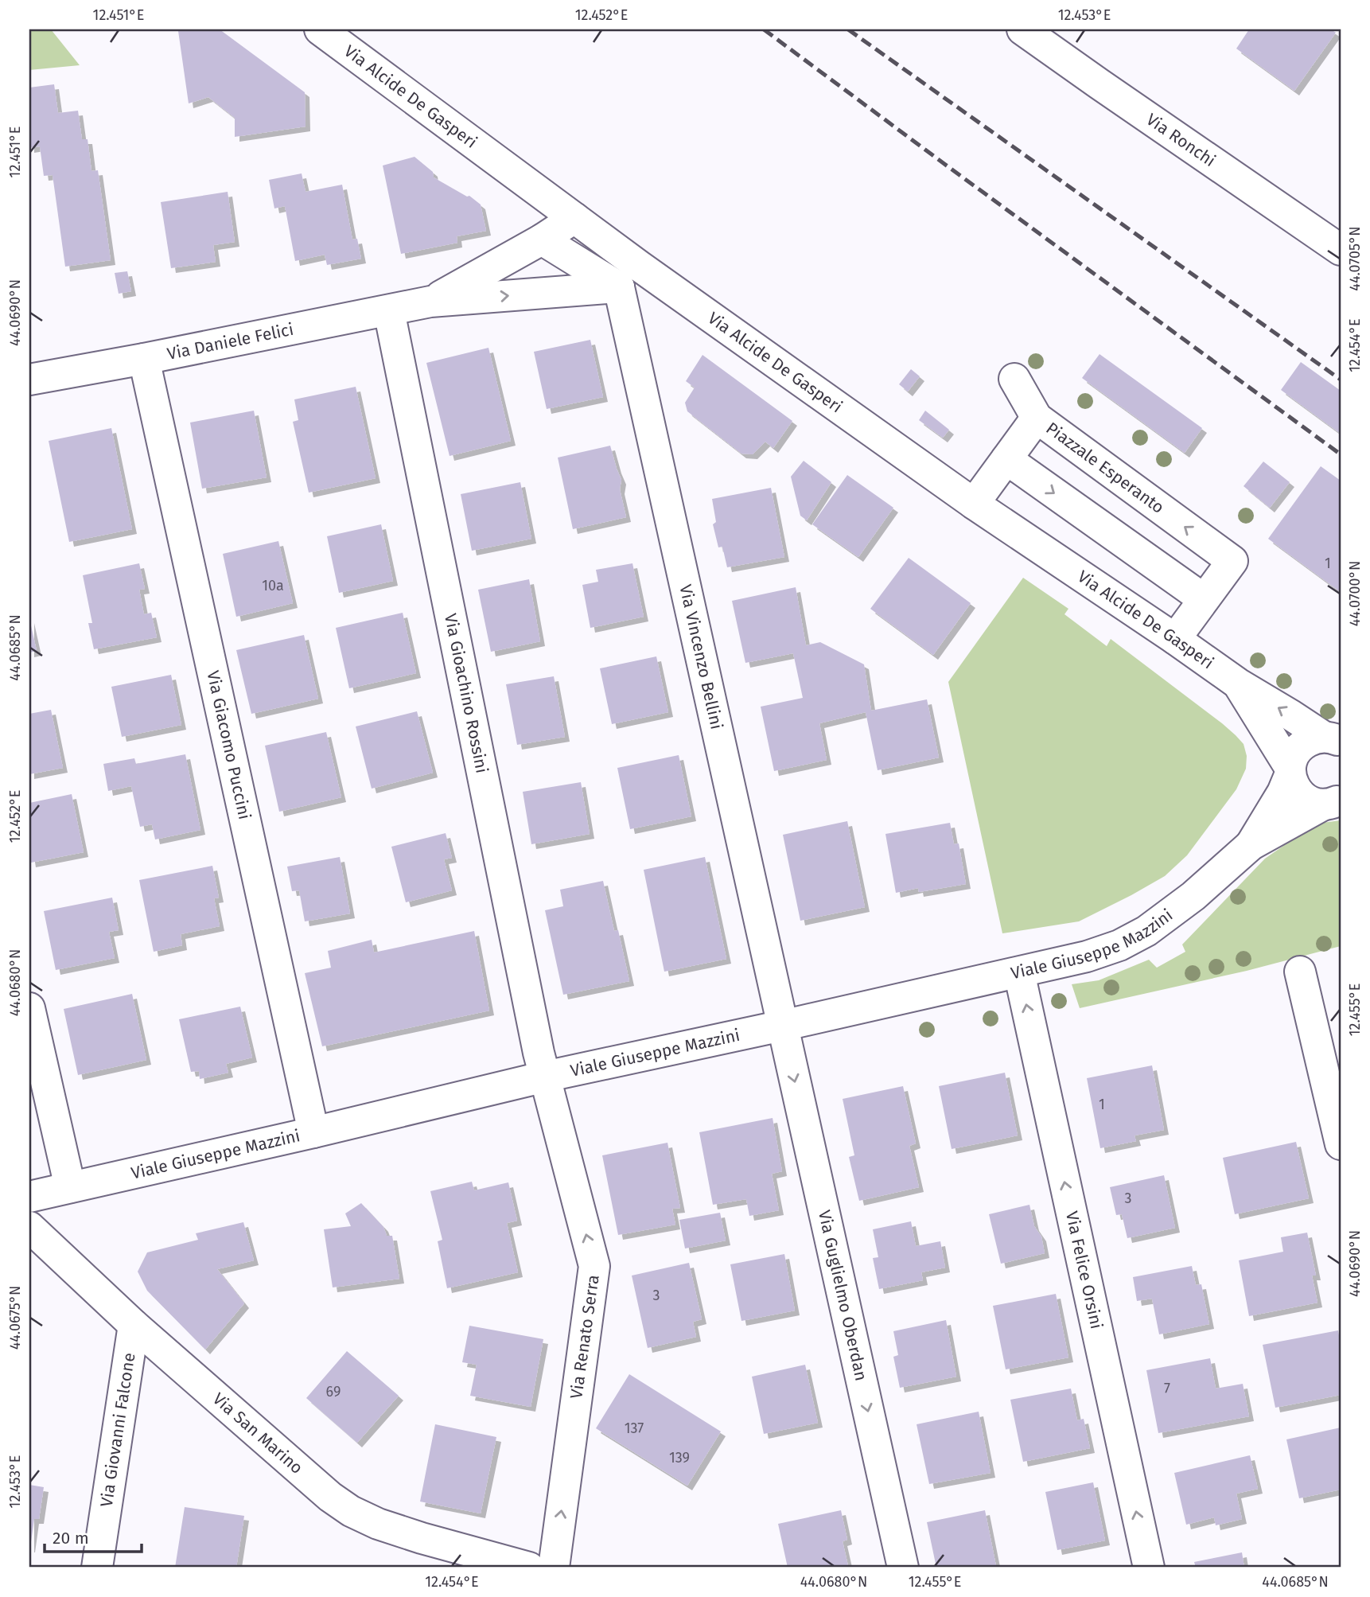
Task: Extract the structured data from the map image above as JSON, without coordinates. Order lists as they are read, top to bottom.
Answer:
{
  "streets": {
    "street": [
      "Via Alcide De Gasperi",
      "Via Ronchi",
      "Via Daniele Felici",
      "Piazzale Esperanto",
      "Via Vincenzo Bellini",
      "Via Gioachino Rossini",
      "Via Giacomo Puccini",
      "Viale Giuseppe Mazzini",
      "Via Felice Orsini",
      "Via Guglielmo Oberdan",
      "Via Renato Serra",
      "Via Giovanni Falcone",
      "Via San Marino"
    ]
  },
  "crossings": [
    ["Via Alcide De Gasperi", "Via Daniele Felici"],
    ["Via Alcide De Gasperi", "Piazzale Esperanto"],
    ["Via Alcide De Gasperi", "Via Vincenzo Bellini"],
    ["Via Alcide De Gasperi", "Viale Giuseppe Mazzini"],
    ["Via Daniele Felici", "Via Vincenzo Bellini"],
    ["Via Daniele Felici", "Via Gioachino Rossini"],
    ["Via Daniele Felici", "Via Giacomo Puccini"],
    ["Via Vincenzo Bellini", "Viale Giuseppe Mazzini"],
    ["Via Vincenzo Bellini", "Via Guglielmo Oberdan"],
    ["Via Gioachino Rossini", "Viale Giuseppe Mazzini"],
    ["Via Gioachino Rossini", "Via Renato Serra"],
    ["Via Giacomo Puccini", "Viale Giuseppe Mazzini"],
    ["Viale Giuseppe Mazzini", "Via Felice Orsini"],
    ["Viale Giuseppe Mazzini", "Via Guglielmo Oberdan"],
    ["Viale Giuseppe Mazzini", "Via Renato Serra"],
    ["Via Giovanni Falcone", "Via San Marino"]
  ],
  "one_way": [
    "Piazzale Esperanto",
    "Via Felice Orsini",
    "Via Guglielmo Oberdan",
    "Via Renato Serra"
  ],
  "house_numbers": [
    "1",
    "10a",
    "1",
    "3",
    "3",
    "7",
    "69",
    "137",
    "139"
  ],
  "scale_bar": "20 m",
  "coordinates": [
    "12.451°E",
    "12.452°E",
    "12.453°E",
    "44.0705°N",
    "44.0690°N",
    "12.454°E",
    "44.0700°N",
    "44.0685°N",
    "44.0680°N",
    "12.455°E",
    "44.0675°N"
  ]
}
